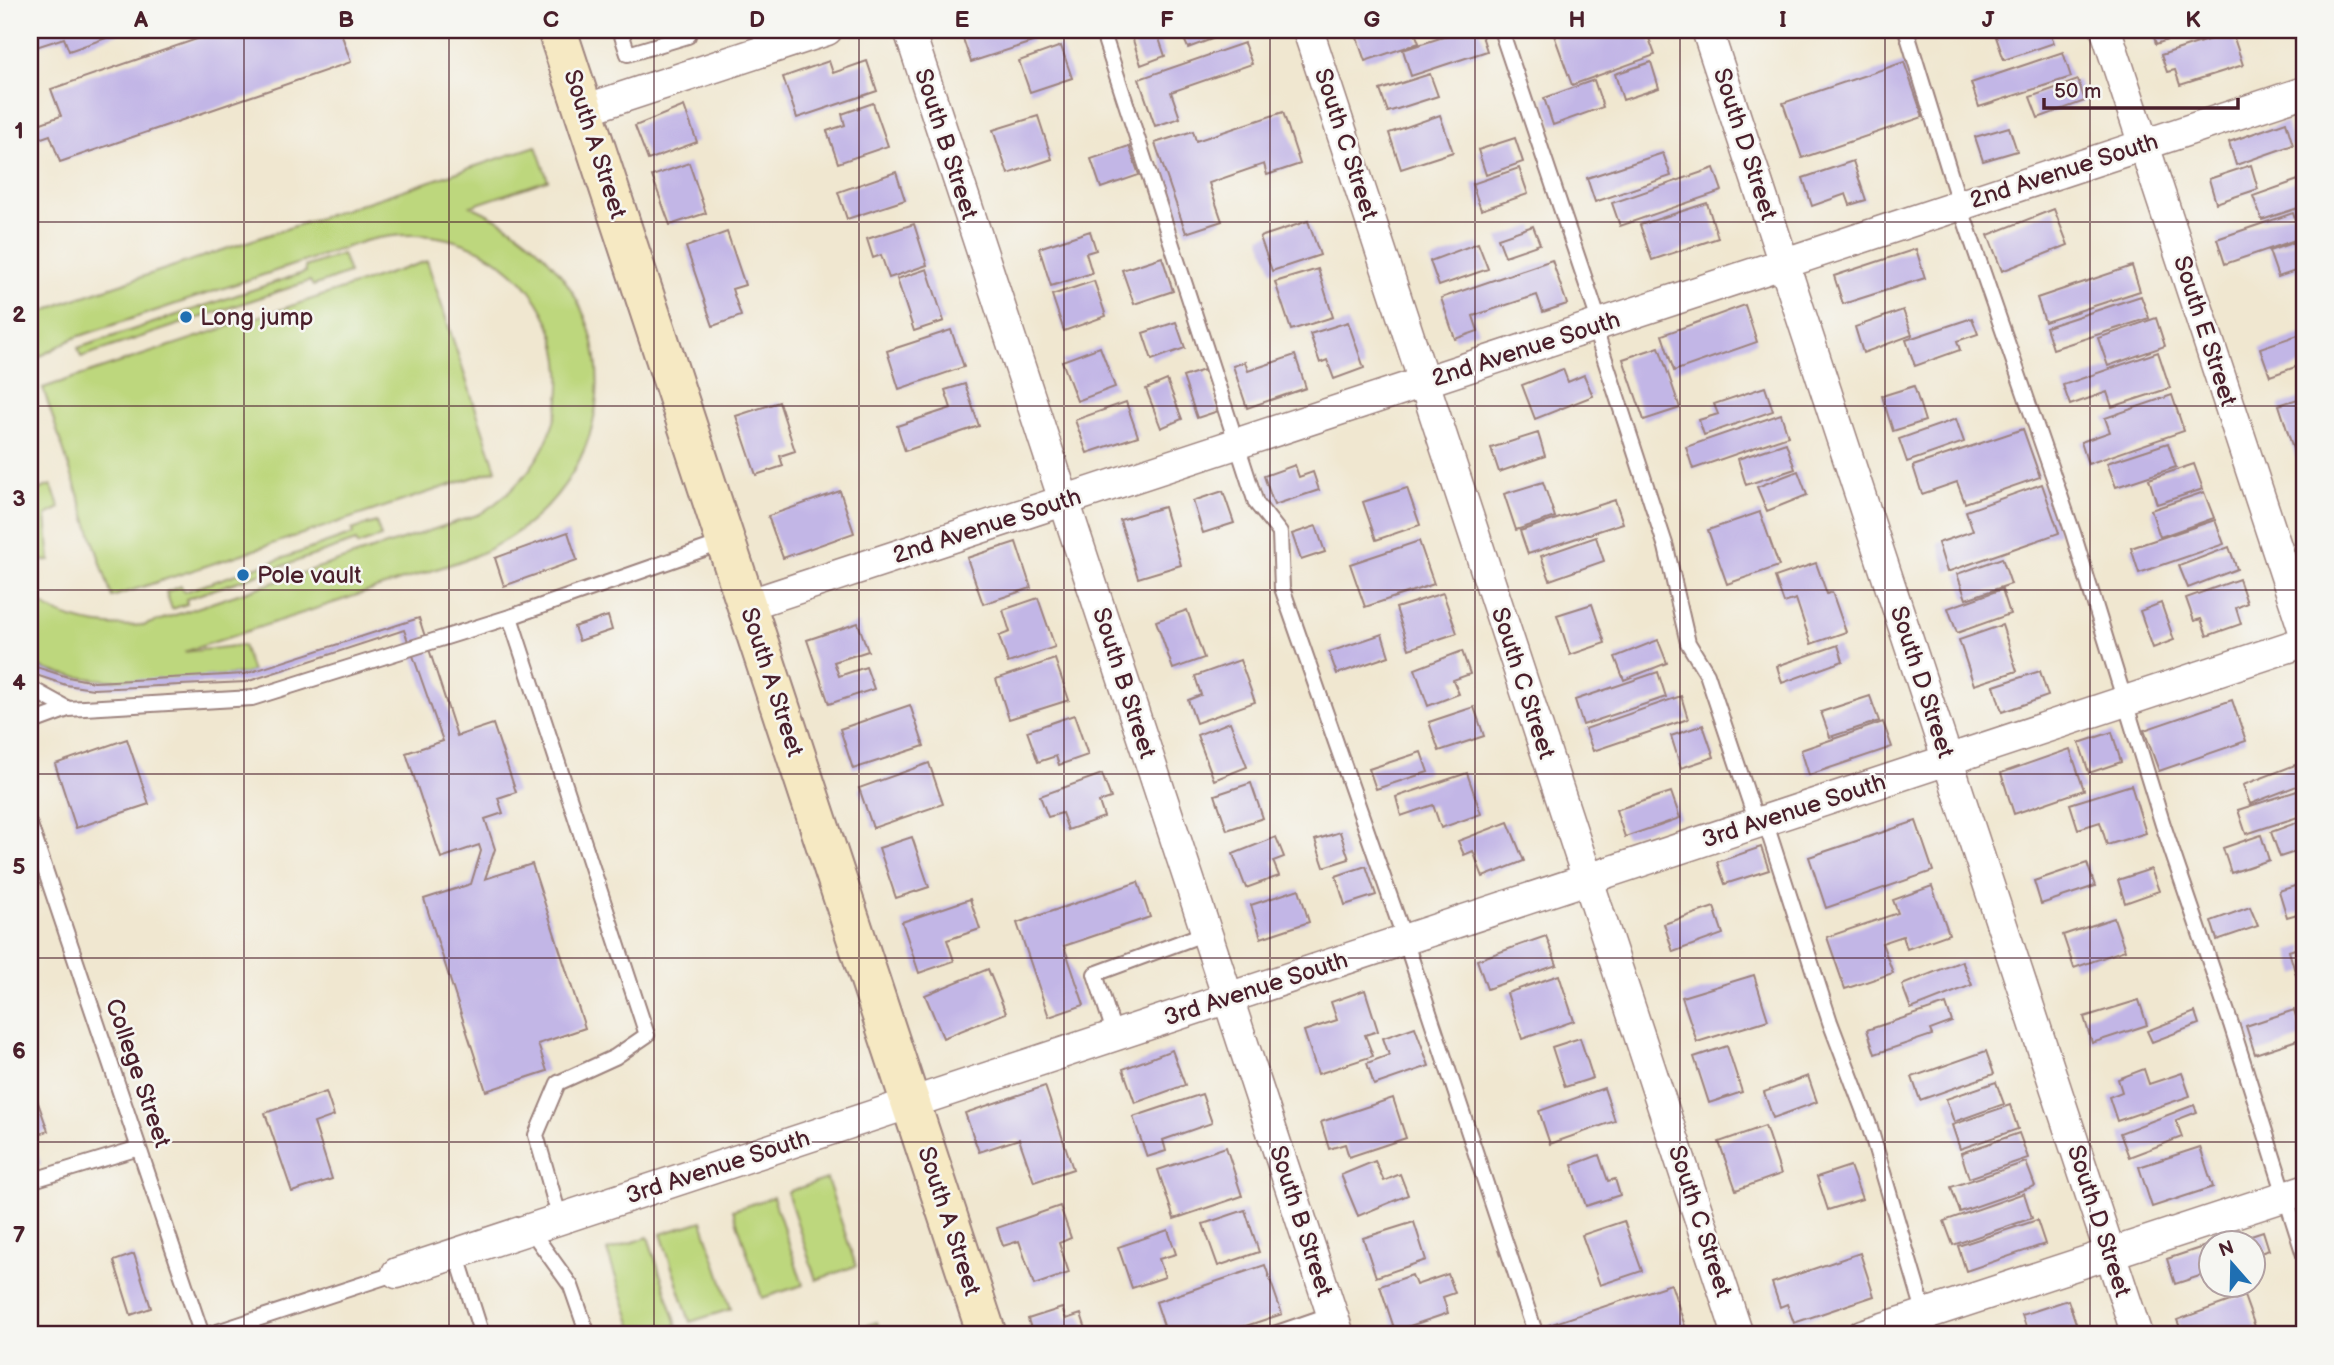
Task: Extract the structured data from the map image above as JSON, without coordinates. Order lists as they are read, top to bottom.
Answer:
{
  "streets": {
    "street": [
      "South A Street",
      "South B Street",
      "South C Street",
      "South D Street",
      "2nd Avenue South",
      "South E Street",
      "3rd Avenue South"
    ],
    "lane": ["College Street"]
  },
  "crossings": [
    ["South A Street", "2nd Avenue South"],
    ["South A Street", "3rd Avenue South"],
    ["South B Street", "2nd Avenue South"],
    ["South B Street", "3rd Avenue South"],
    ["South C Street", "2nd Avenue South"],
    ["South C Street", "3rd Avenue South"],
    ["South D Street", "2nd Avenue South"],
    ["South D Street", "3rd Avenue South"],
    ["2nd Avenue South", "South E Street"]
  ],
  "places": ["Long jump", "Pole vault"],
  "scale_bar": "50 m",
  "north": "top",
  "grid": {
    "columns": [
      "A",
      "B",
      "C",
      "D",
      "E",
      "F",
      "G",
      "H",
      "I",
      "J",
      "K"
    ],
    "rows": [
      "1",
      "2",
      "3",
      "4",
      "5",
      "6",
      "7"
    ]
  }
}
